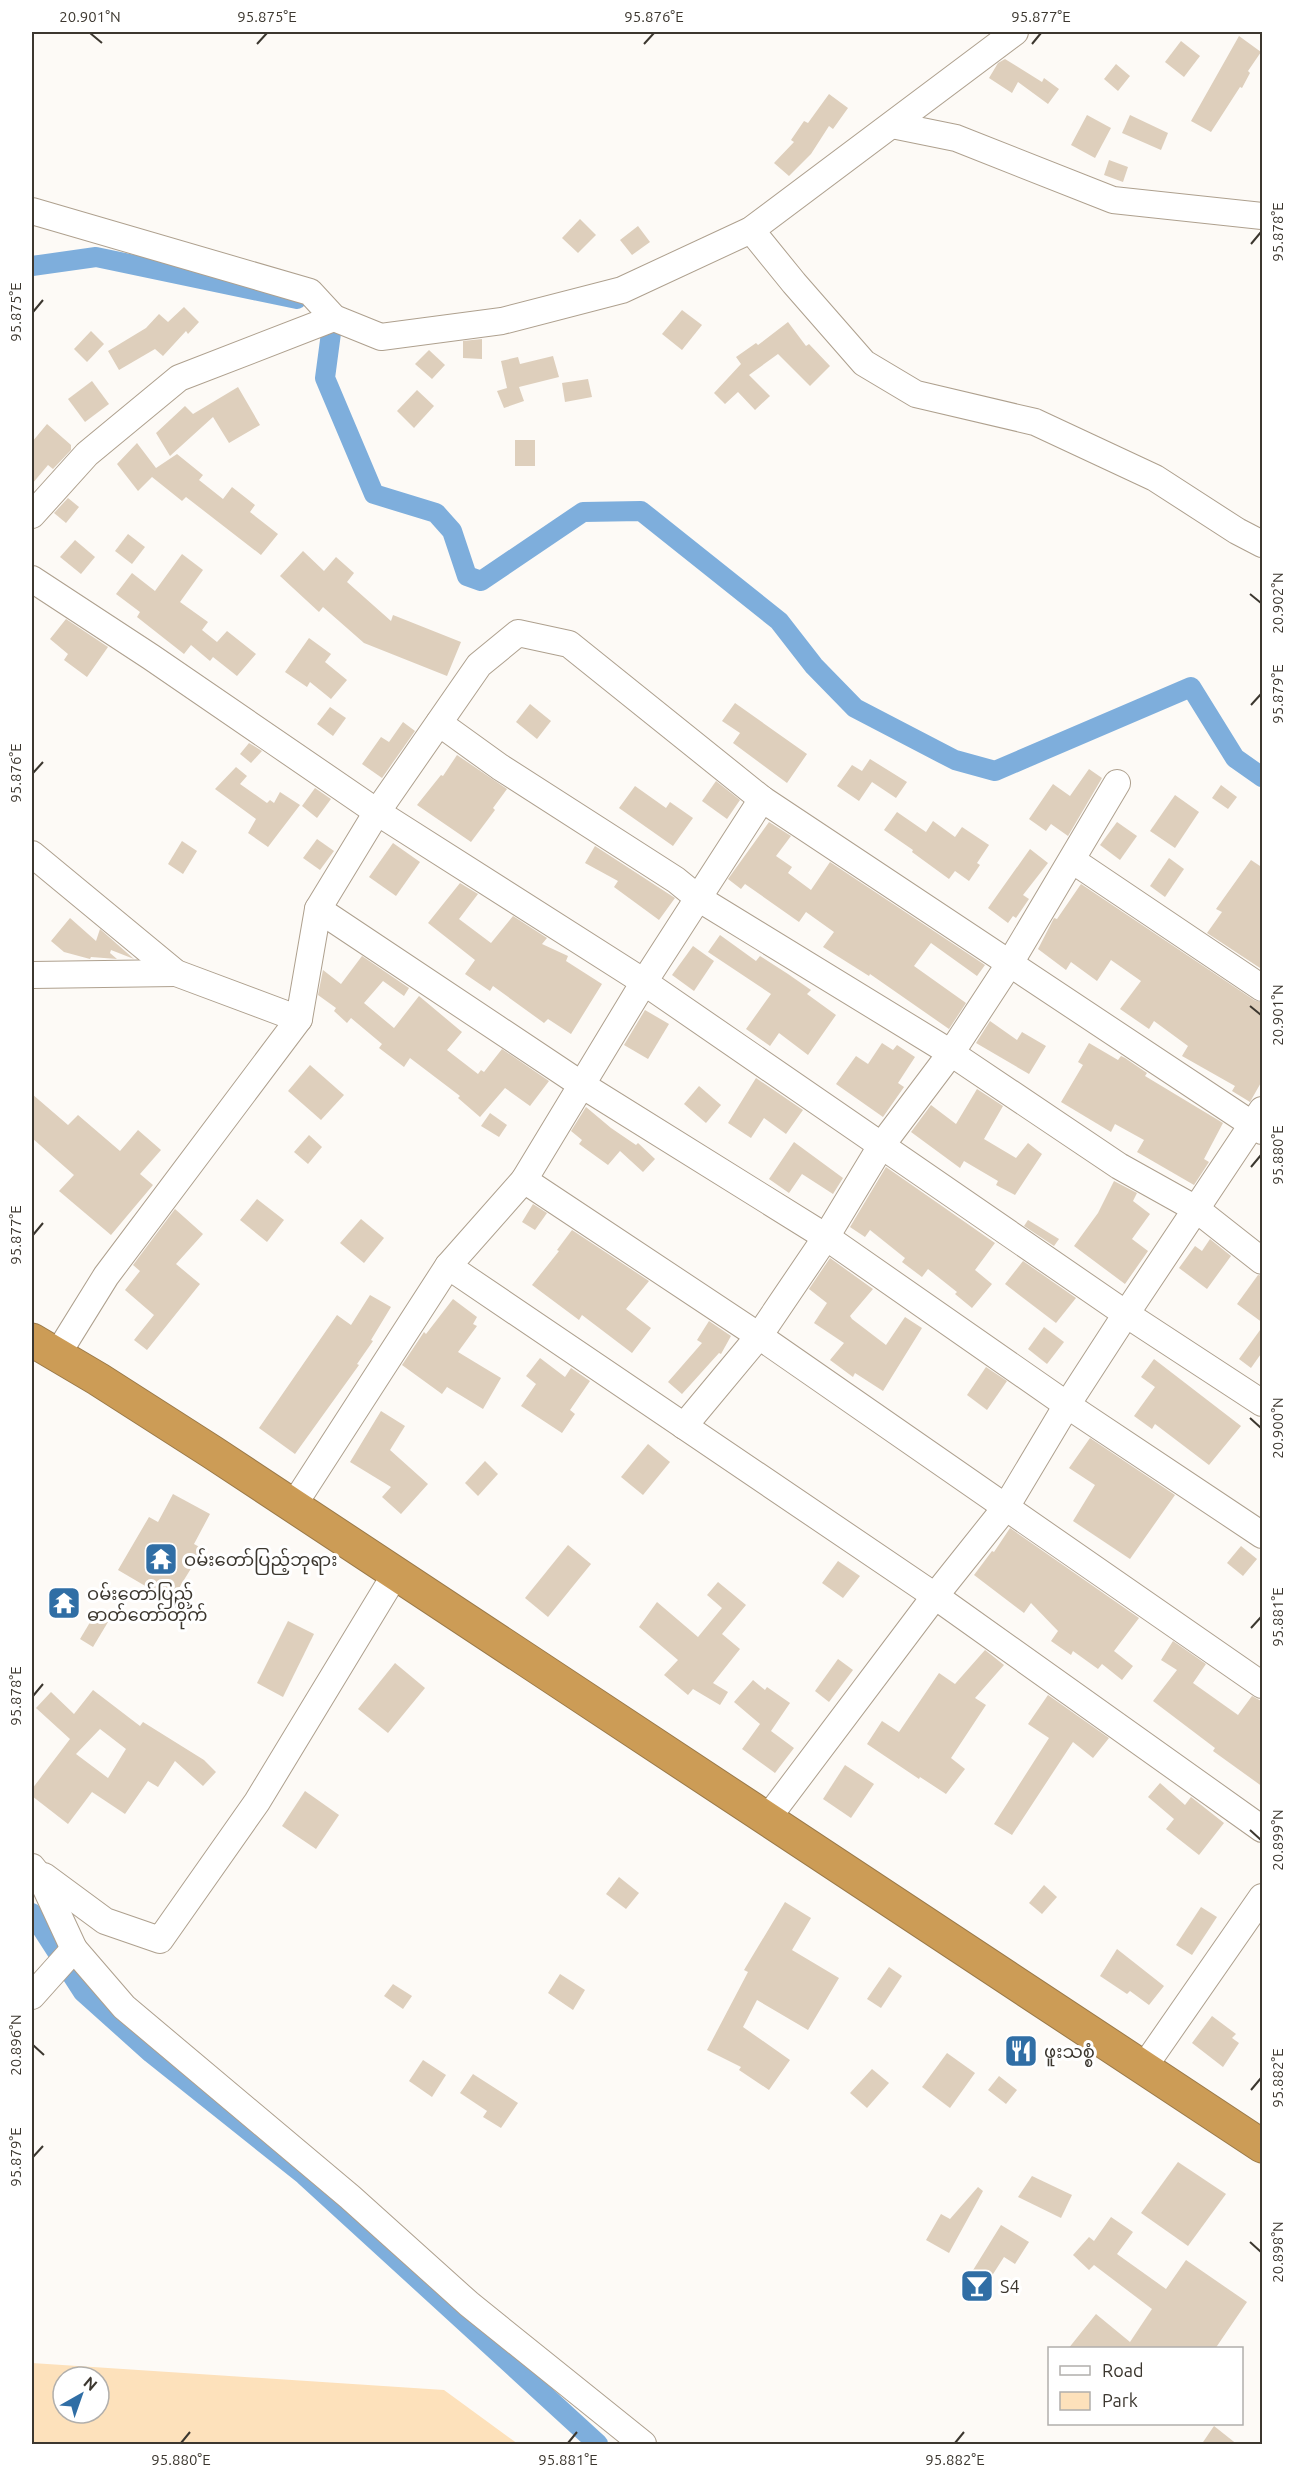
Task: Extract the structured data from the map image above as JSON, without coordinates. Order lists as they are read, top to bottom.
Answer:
{
  "places": {
    "temple": ["ဝမ်းတော်ပြည့်ဘုရား", "ဝမ်းတော်ပြည့် ဓာတ်တော်တိုက်"],
    "restaurant": ["ဖူးသစ္စံ"],
    "bar": ["S4"]
  },
  "legend": ["Road", "Park"],
  "north": "top right",
  "coordinates": [
    "20.901°N",
    "95.875°E",
    "95.876°E",
    "95.877°E",
    "95.878°E",
    "20.902°N",
    "95.879°E",
    "95.880°E",
    "20.900°N",
    "95.881°E",
    "20.899°N",
    "20.896°N",
    "95.882°E",
    "20.898°N"
  ]
}
